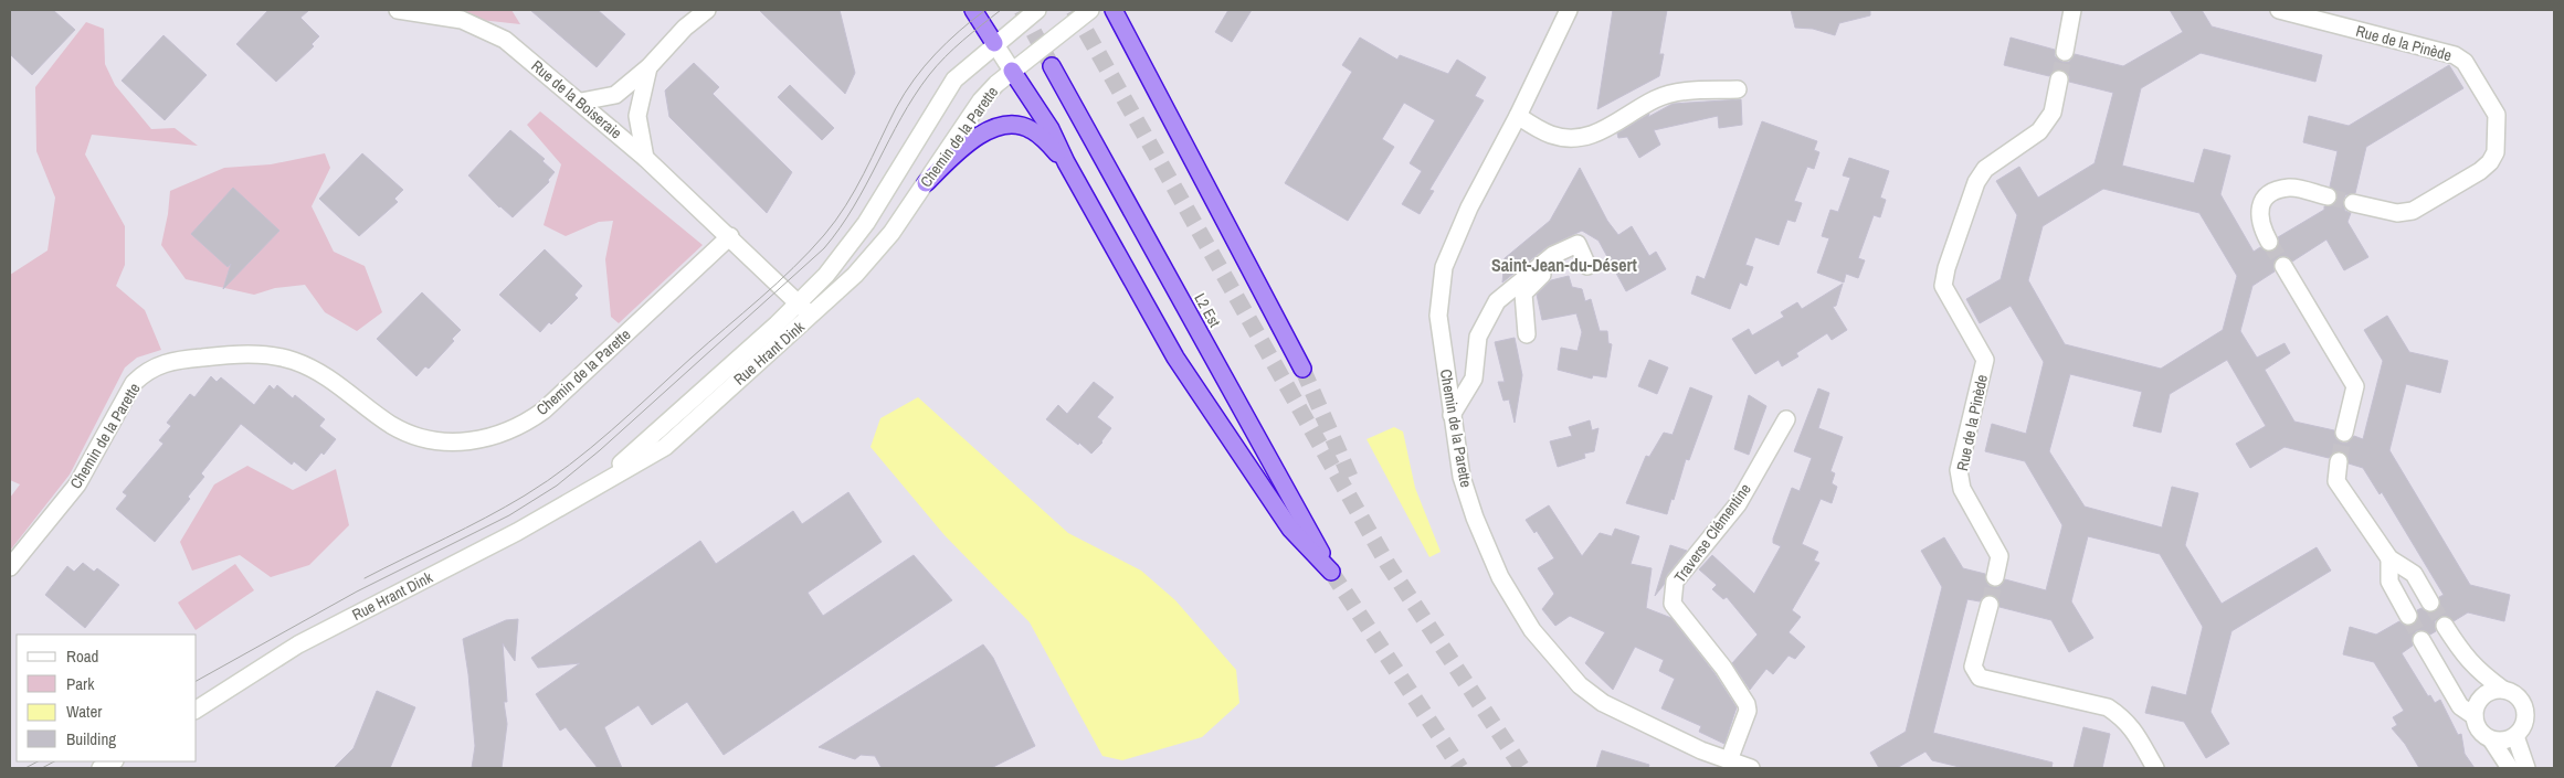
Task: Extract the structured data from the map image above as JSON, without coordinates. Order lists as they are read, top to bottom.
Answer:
{
  "streets": {
    "highway": ["L2 Est"],
    "street": [
      "Rue de la Pinède",
      "Rue de la Boiseraie",
      "Chemin de la Parette",
      "Rue Hrant Dink",
      "Traverse Clémentine"
    ]
  },
  "crossings": [
    ["Rue de la Boiseraie", "Chemin de la Parette"],
    ["Chemin de la Parette", "Rue Hrant Dink"],
    ["Chemin de la Parette", "Traverse Clémentine"]
  ],
  "districts": ["Saint-Jean-du-Désert"],
  "legend": [
    "Road",
    "Park",
    "Water",
    "Building"
  ]
}
